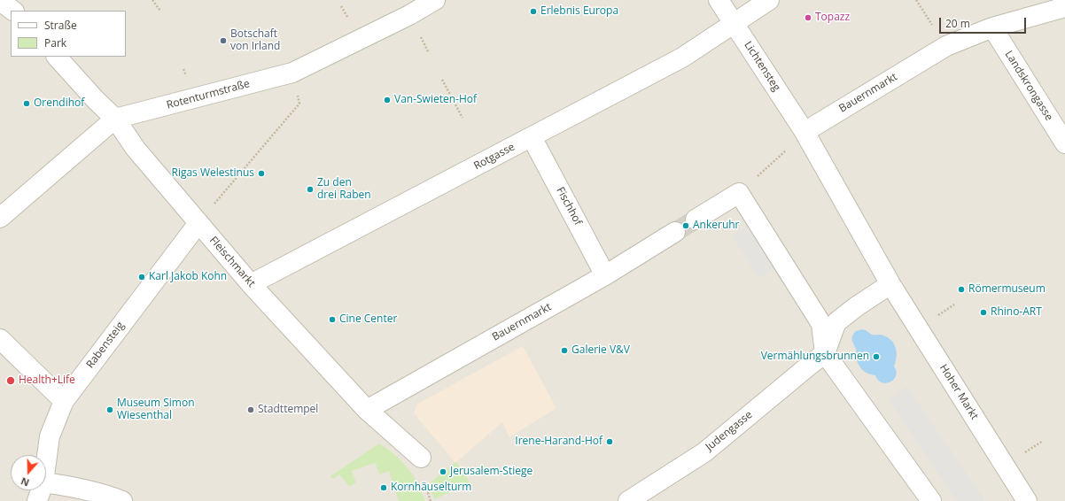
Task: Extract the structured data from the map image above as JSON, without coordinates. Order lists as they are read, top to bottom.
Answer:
{
  "streets": {
    "street": [
      "Lichtensteg",
      "Landskrongasse",
      "Bauernmarkt",
      "Rotenturmstraße",
      "Rotgasse",
      "Fischhof",
      "Fleischmarkt",
      "Rabensteig",
      "Hoher Markt",
      "Judengasse"
    ]
  },
  "crossings": [
    ["Lichtensteg", "Bauernmarkt"],
    ["Lichtensteg", "Rotgasse"],
    ["Lichtensteg", "Hoher Markt"],
    ["Landskrongasse", "Bauernmarkt"],
    ["Bauernmarkt", "Fischhof"],
    ["Bauernmarkt", "Fleischmarkt"],
    ["Bauernmarkt", "Hoher Markt"],
    ["Rotenturmstraße", "Fleischmarkt"],
    ["Rotgasse", "Fischhof"],
    ["Rotgasse", "Fleischmarkt"],
    ["Fleischmarkt", "Rabensteig"]
  ],
  "places": [
    "Erlebnis Europa",
    "Topazz",
    "Botschaft von Irland",
    "Van-Swieten-Hof",
    "Orendihof",
    "Rigas Welestinus",
    "Zu den drei Raben",
    "Ankeruhr",
    "Karl Jakob Kohn",
    "Römermuseum",
    "Rhino-ART",
    "Cine Center",
    "Galerie V&V",
    "Vermählungsbrunnen",
    "Health+Life",
    "Museum Simon Wiesenthal",
    "Stadttempel",
    "Irene-Harand-Hof",
    "Jerusalem-Stiege",
    "Kornhäuselturm"
  ],
  "legend": ["Straße", "Park"],
  "scale_bar": "20 m",
  "north": "bottom"
}
